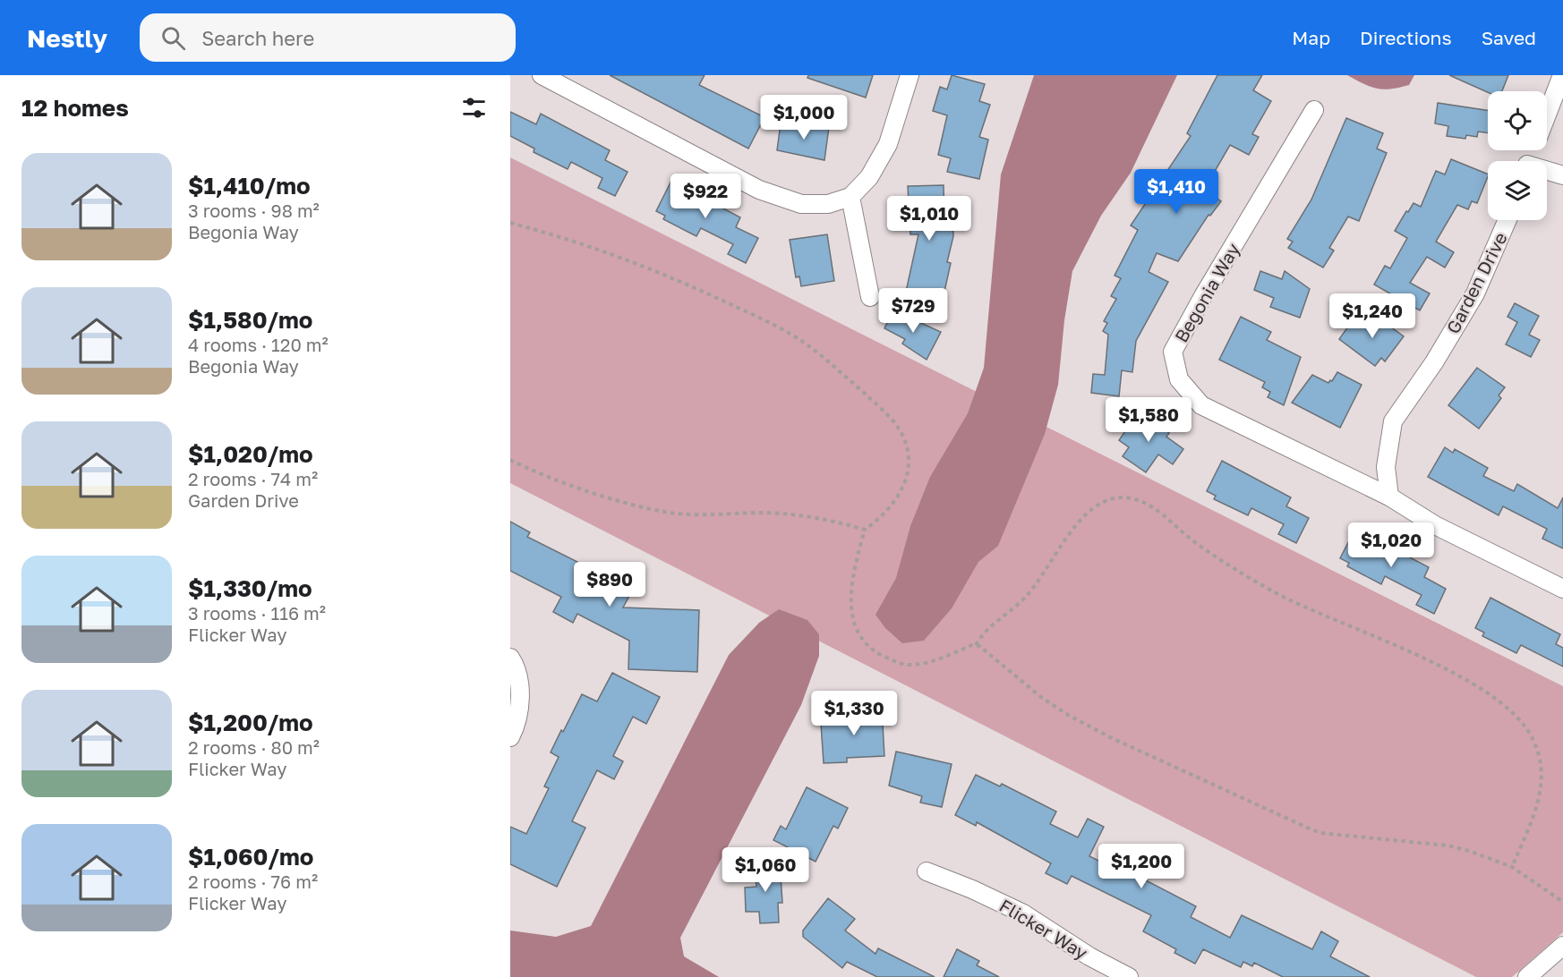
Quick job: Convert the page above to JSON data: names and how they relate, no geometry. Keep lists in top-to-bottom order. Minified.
{"streets":{"street":["Garden Drive","Begonia Way","Flicker Way"]},"crossings":[["Garden Drive","Begonia Way"]],"page":{"header":"Nestly","search":"Search here","nav":["Map","Directions","Saved"],"heading":"12 homes","price":["$1,000","$1,410","$922","$1,010","$729","$1,240","$1,580","$1,020","$890","$1,330","$1,200","$1,060"],"list":[{"name":"$1,410/mo","note":"3 rooms · 98 m² · Begonia Way"},{"name":"$1,580/mo","note":"4 rooms · 120 m² · Begonia Way"},{"name":"$1,020/mo","note":"2 rooms · 74 m² · Garden Drive"},{"name":"$1,330/mo","note":"3 rooms · 116 m² · Flicker Way"},{"name":"$1,200/mo","note":"2 rooms · 80 m² · Flicker Way"},{"name":"$1,060/mo","note":"2 rooms · 76 m² · Flicker Way"}]}}
